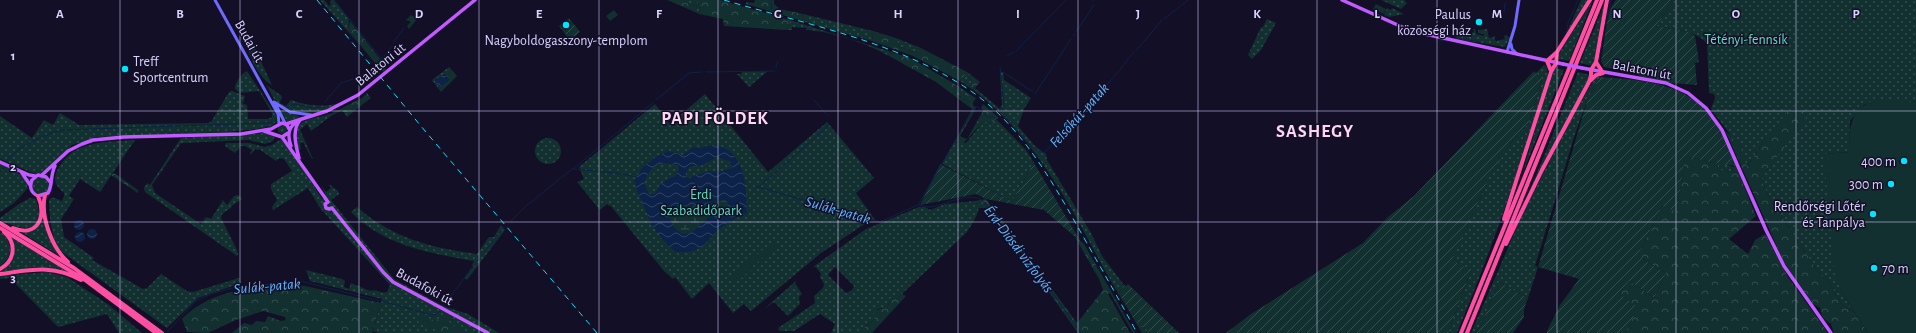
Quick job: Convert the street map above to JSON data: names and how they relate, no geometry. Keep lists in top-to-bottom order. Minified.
{"streets":{"main road":["Budai út","Balatoni út","Budafoki út"]},"crossings":[["Budai út","Balatoni út"]],"districts":["PAPI FÖLDEK","SASHEGY"],"water":["Felsőkút-patak","Sulák-patak","Érd-Diósdi vízfolyás"],"parks":["Tétényi-fennsík","Érdi Szabadidőpark"],"places":["Paulus közösségi ház","Nagyboldogasszony-templom","Treff Sportcentrum","400 m","300 m","Rendőrségi Lőtér és Tanpálya","70 m"],"grid":{"columns":["A","B","C","D","E","F","G","H","I","J","K","L","M","N","O","P"],"rows":["1","2","3"]}}
